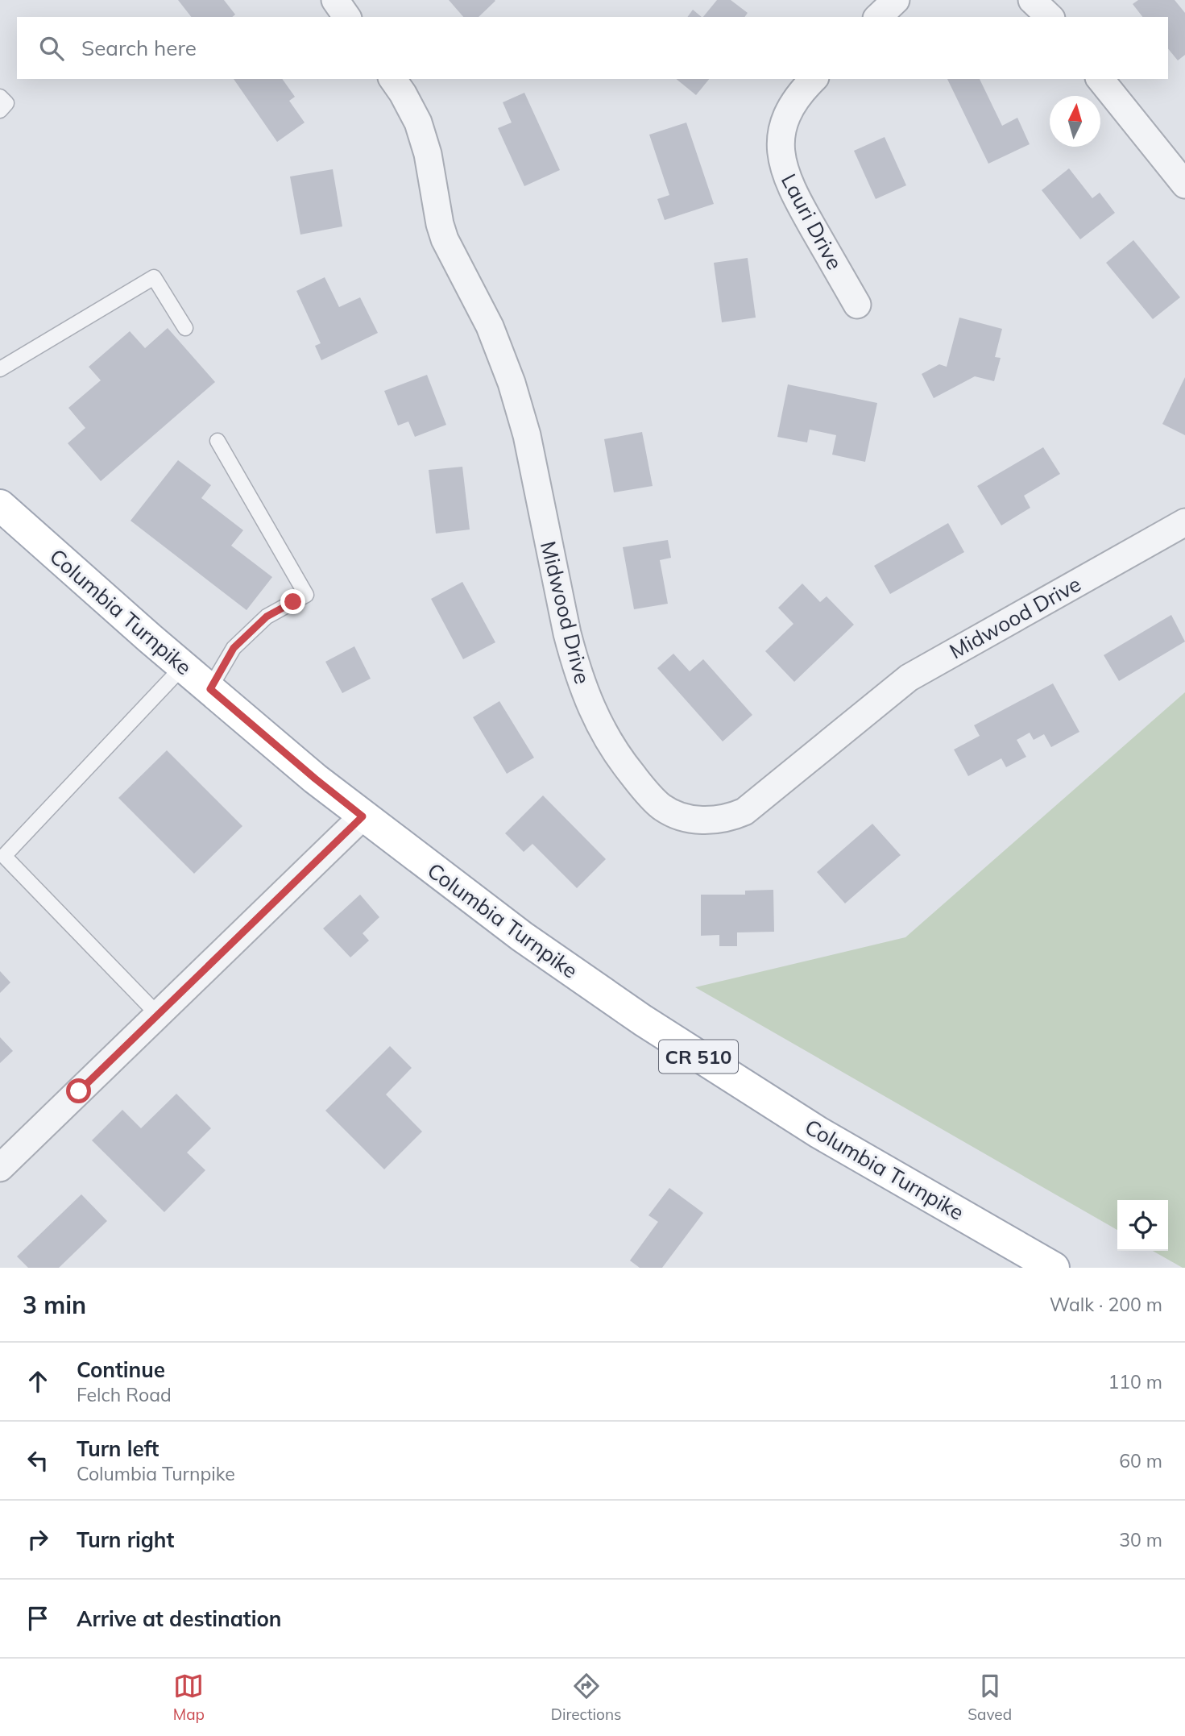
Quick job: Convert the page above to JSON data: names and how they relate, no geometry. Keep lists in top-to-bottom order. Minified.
{"streets":{"main road":["Columbia Turnpike","CR 510"],"street":["Lauri Drive","Midwood Drive"]},"north":"top","page":{"search":"Search here","heading":["3 min","Walk · 200 m"],"list":[["Continue","Felch Road","110 m"],["Turn left","Columbia Turnpike","60 m"],["Turn right","30 m"],"Arrive at destination"],"nav":["Map","Directions","Saved"]}}
